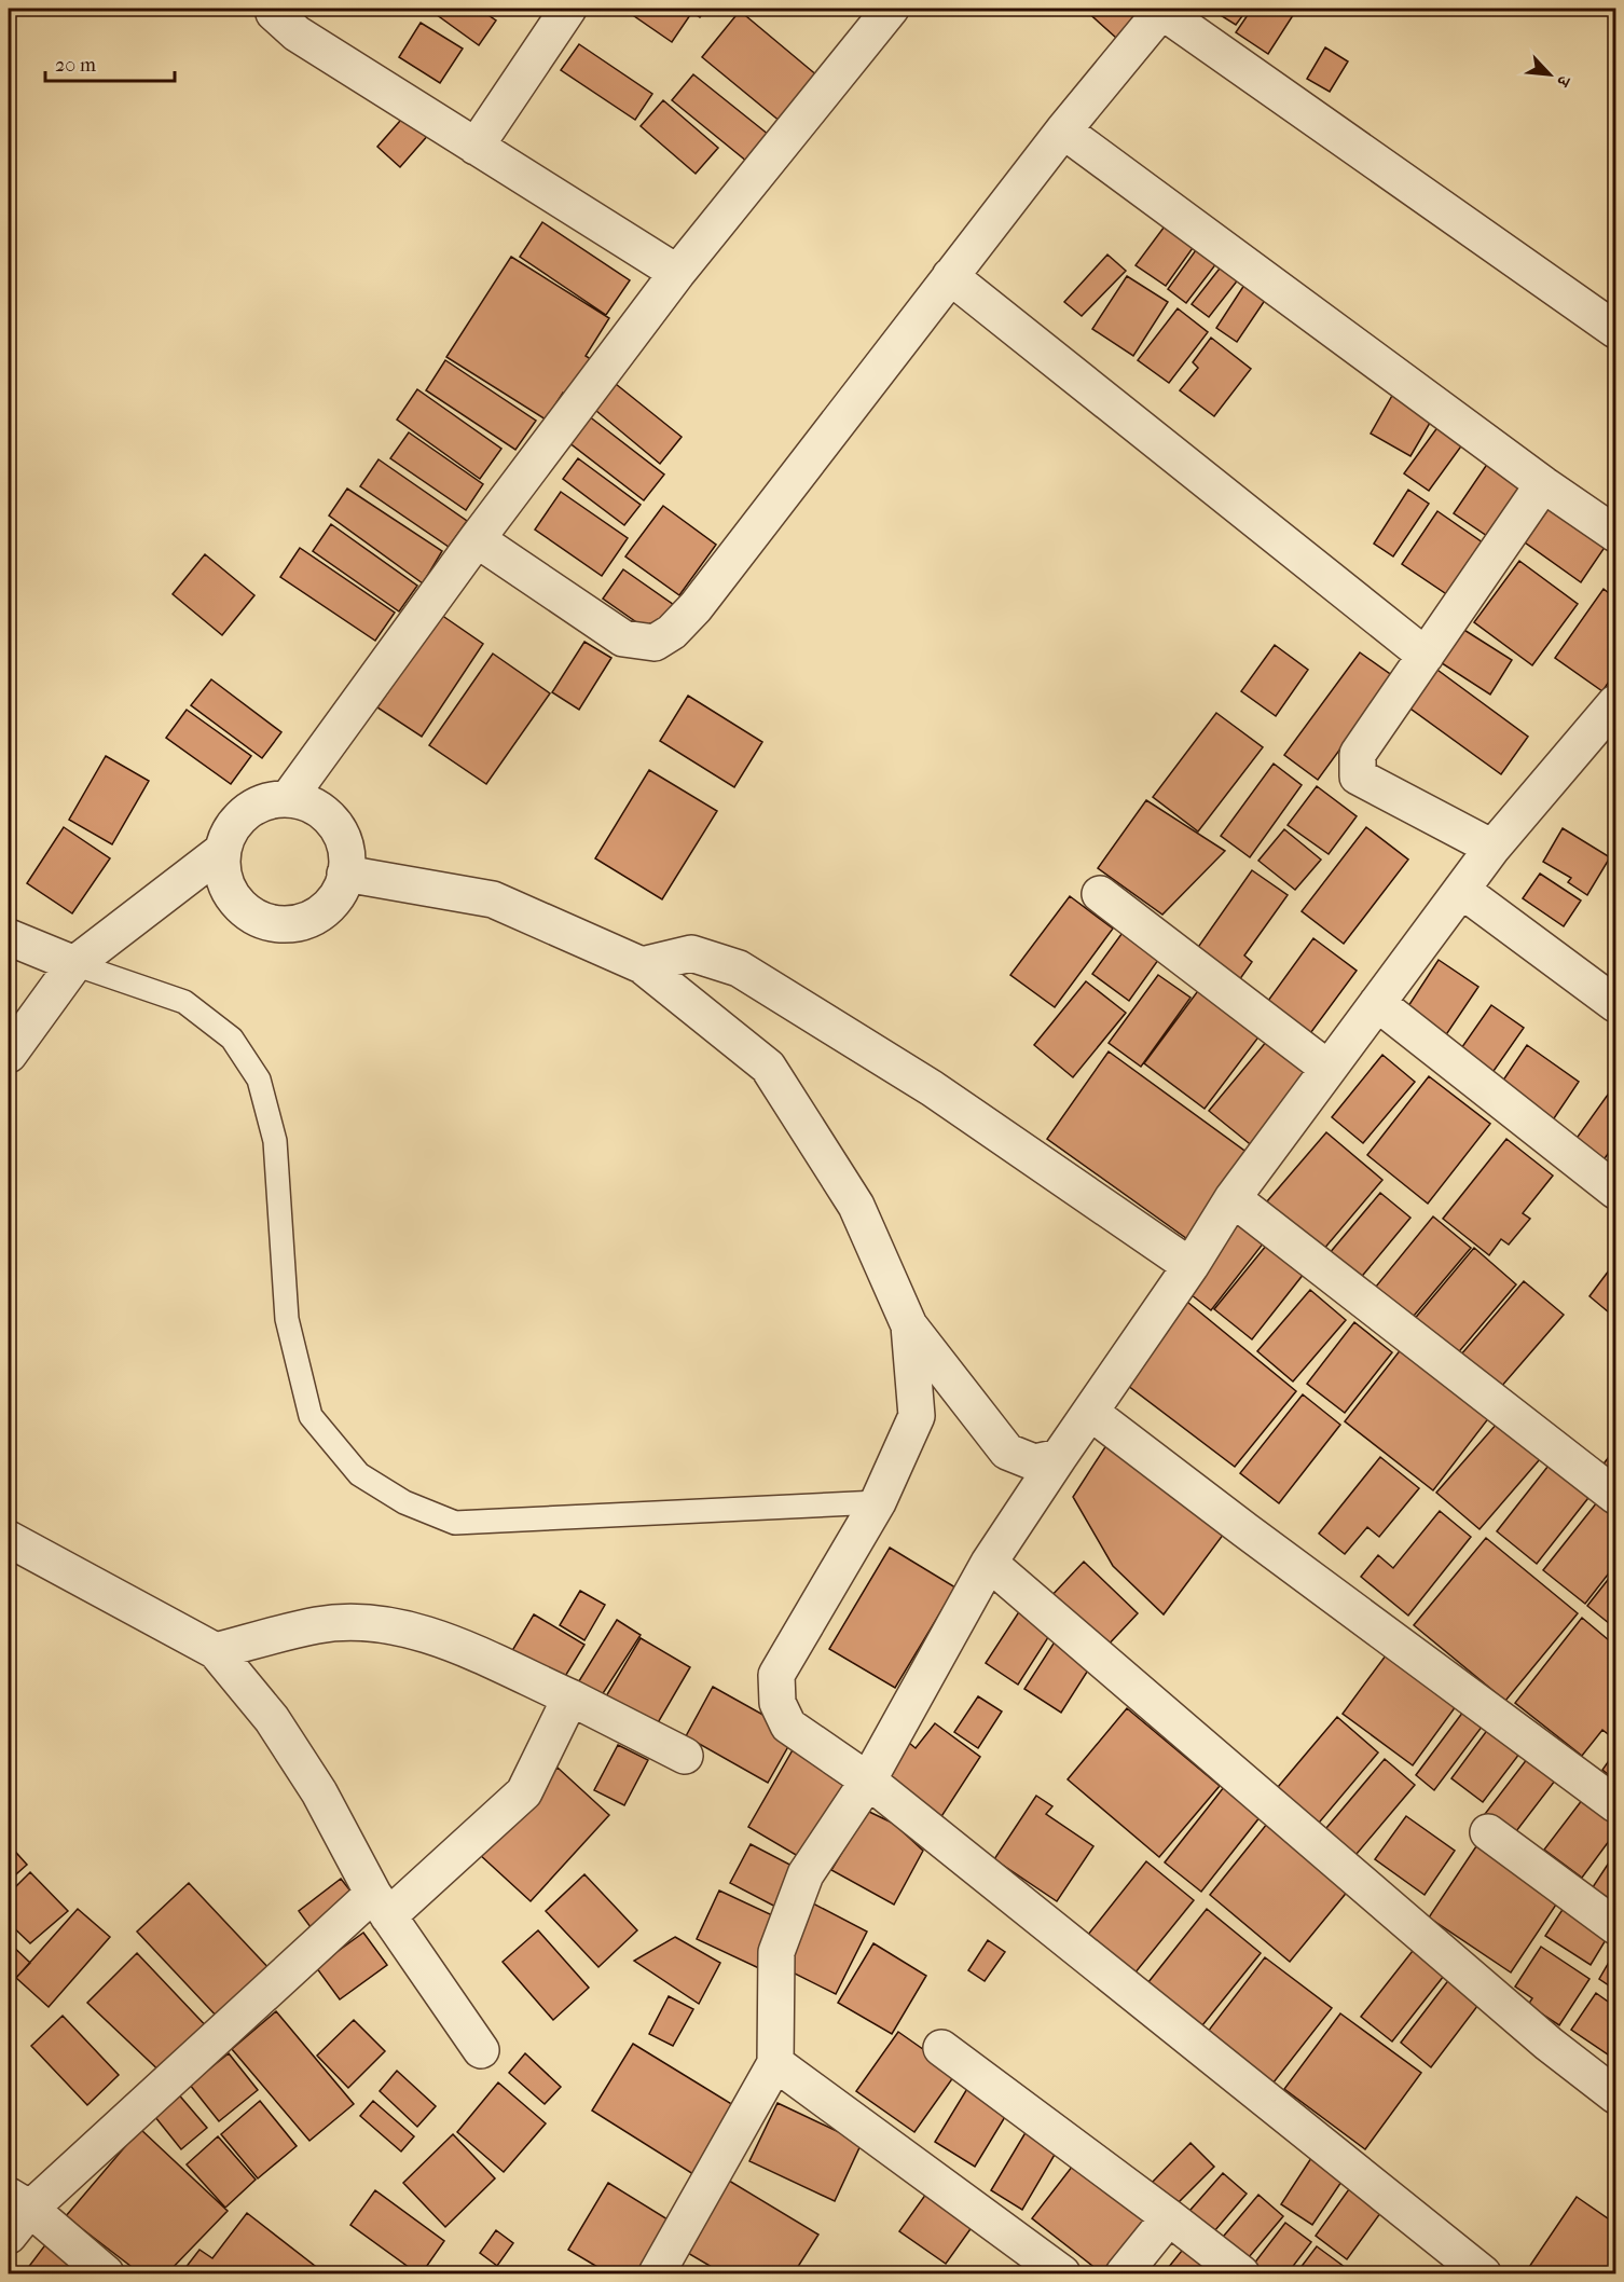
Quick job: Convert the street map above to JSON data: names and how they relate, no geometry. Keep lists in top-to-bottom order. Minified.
{"scale_bar":"20 m","north":"bottom right"}
